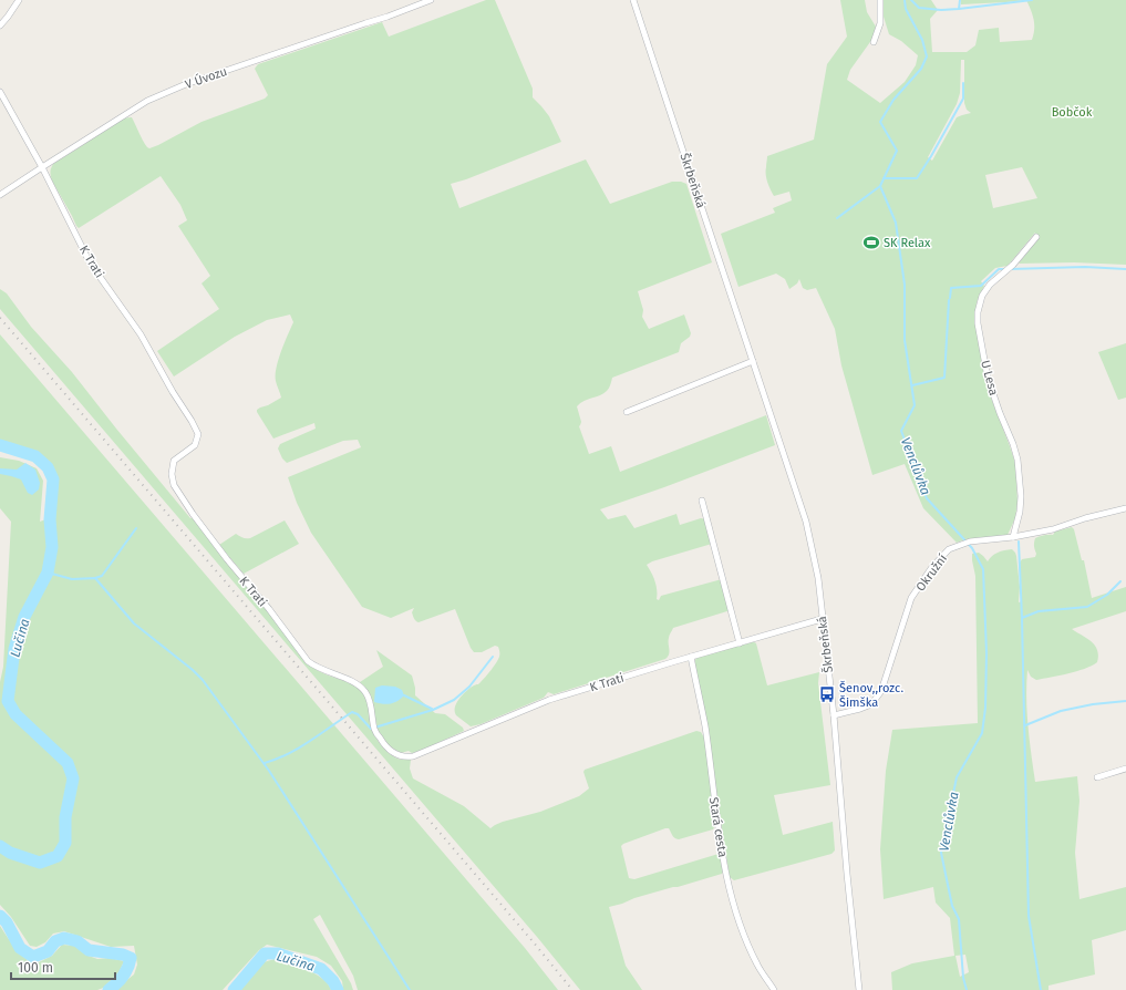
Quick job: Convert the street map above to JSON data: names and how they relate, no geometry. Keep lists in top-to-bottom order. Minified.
{"streets":{"street":["V Úvozu","Škrbeňská","K Trati","U Lesa","Okružní","Stará cesta"]},"crossings":[["V Úvozu","K Trati"],["Škrbeňská","K Trati"],["Škrbeňská","Okružní"],["K Trati","Stará cesta"],["U Lesa","Okružní"]],"water":["Venclůvka","Lučina"],"parks":["Bobčok"],"places":{"sports":["SK Relax"],"bus stop":["Šenov,,rozc. Šimška"]},"scale_bar":"100 m"}
